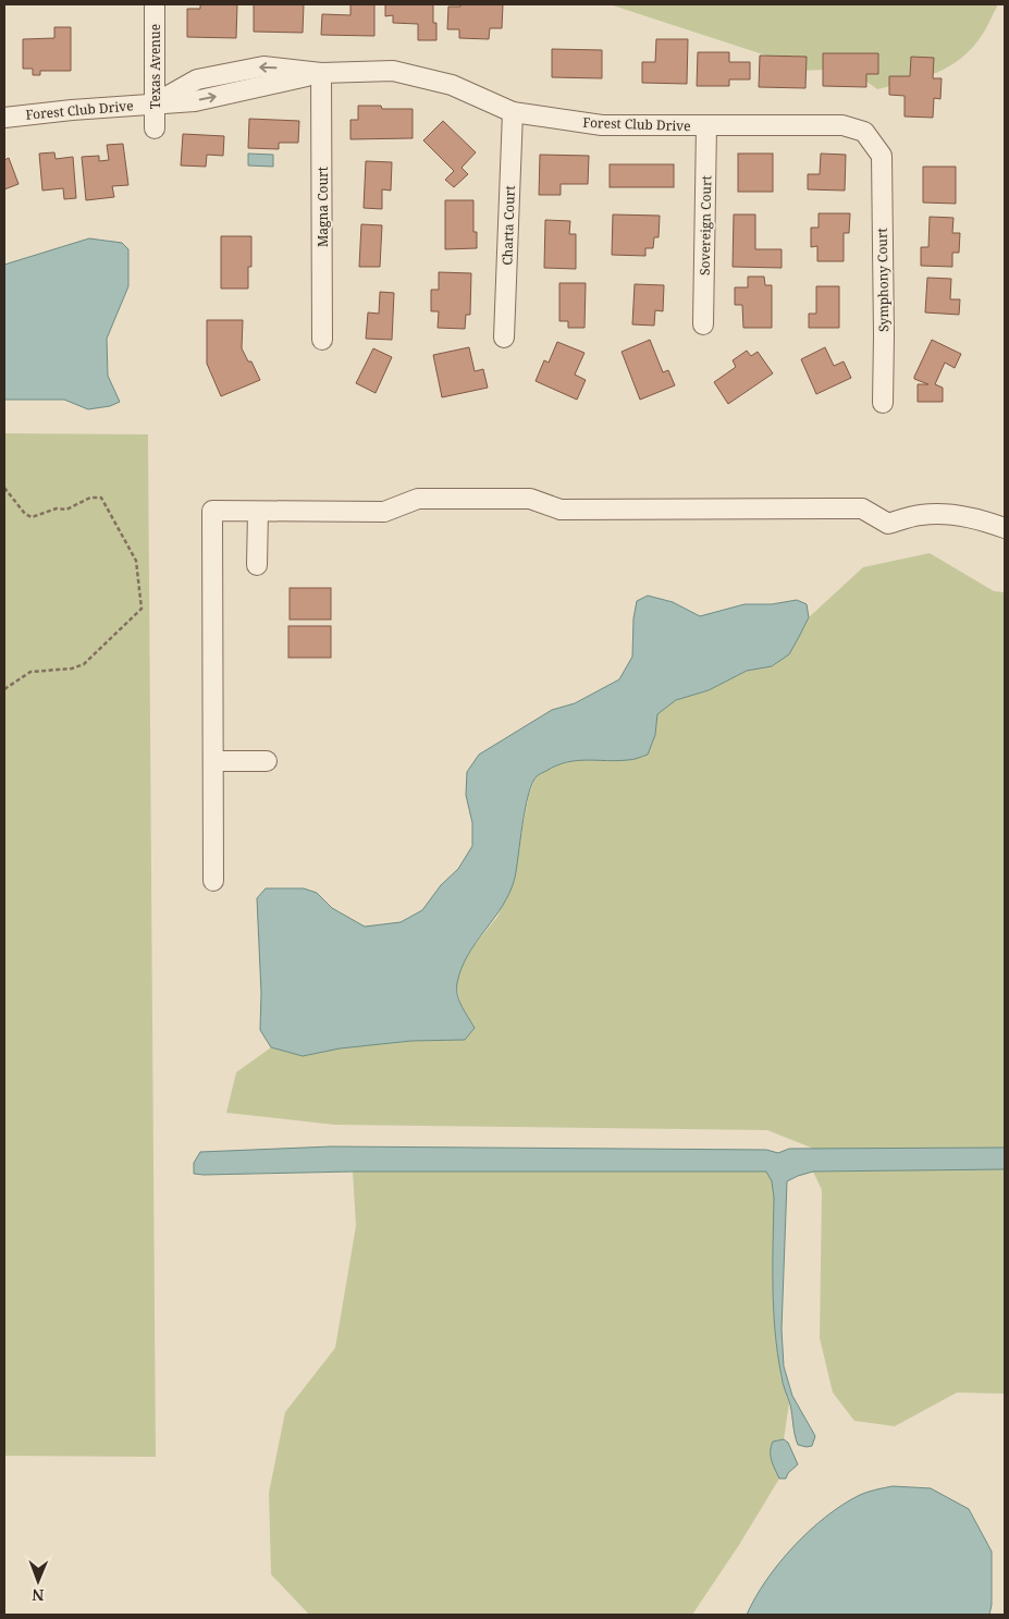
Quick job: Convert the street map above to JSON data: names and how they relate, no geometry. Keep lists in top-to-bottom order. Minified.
{"streets":{"street":["Texas Avenue","Forest Club Drive","Magna Court","Charta Court","Sovereign Court","Symphony Court"]},"crossings":[["Texas Avenue","Forest Club Drive"],["Forest Club Drive","Magna Court"],["Forest Club Drive","Charta Court"],["Forest Club Drive","Sovereign Court"],["Forest Club Drive","Symphony Court"]],"north":"bottom"}
